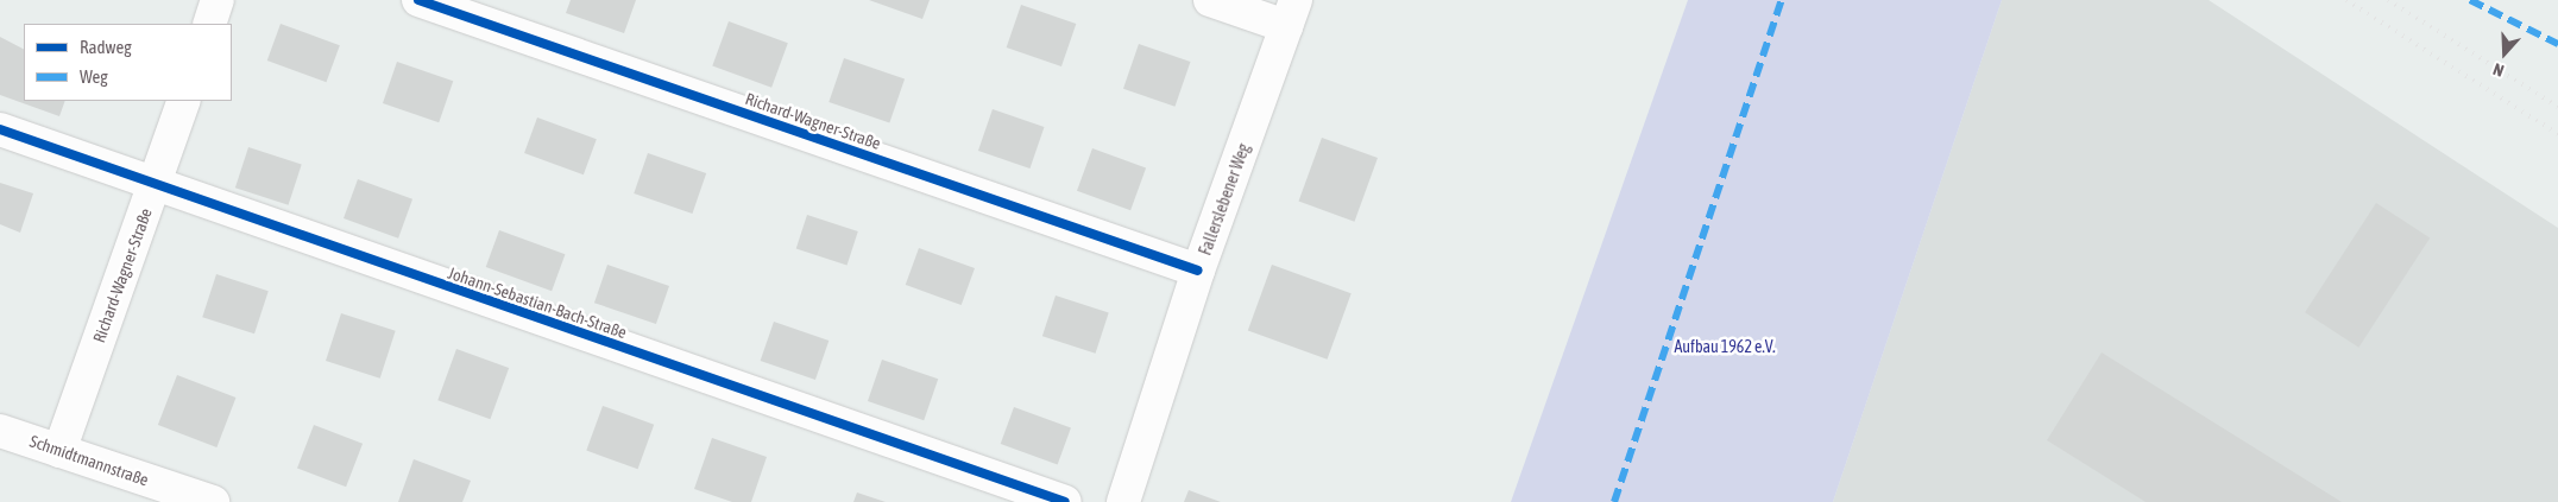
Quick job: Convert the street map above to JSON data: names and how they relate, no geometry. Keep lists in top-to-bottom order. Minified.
{"streets":{"street":["Richard-Wagner-Straße","Fallerslebener Weg","Johann-Sebastian-Bach-Straße","Schmidtmannstraße"]},"crossings":[["Richard-Wagner-Straße","Fallerslebener Weg"],["Richard-Wagner-Straße","Johann-Sebastian-Bach-Straße"],["Richard-Wagner-Straße","Schmidtmannstraße"]],"parks":["Aufbau 1962 e.V."],"legend":["Radweg","Weg"],"north":"bottom"}
